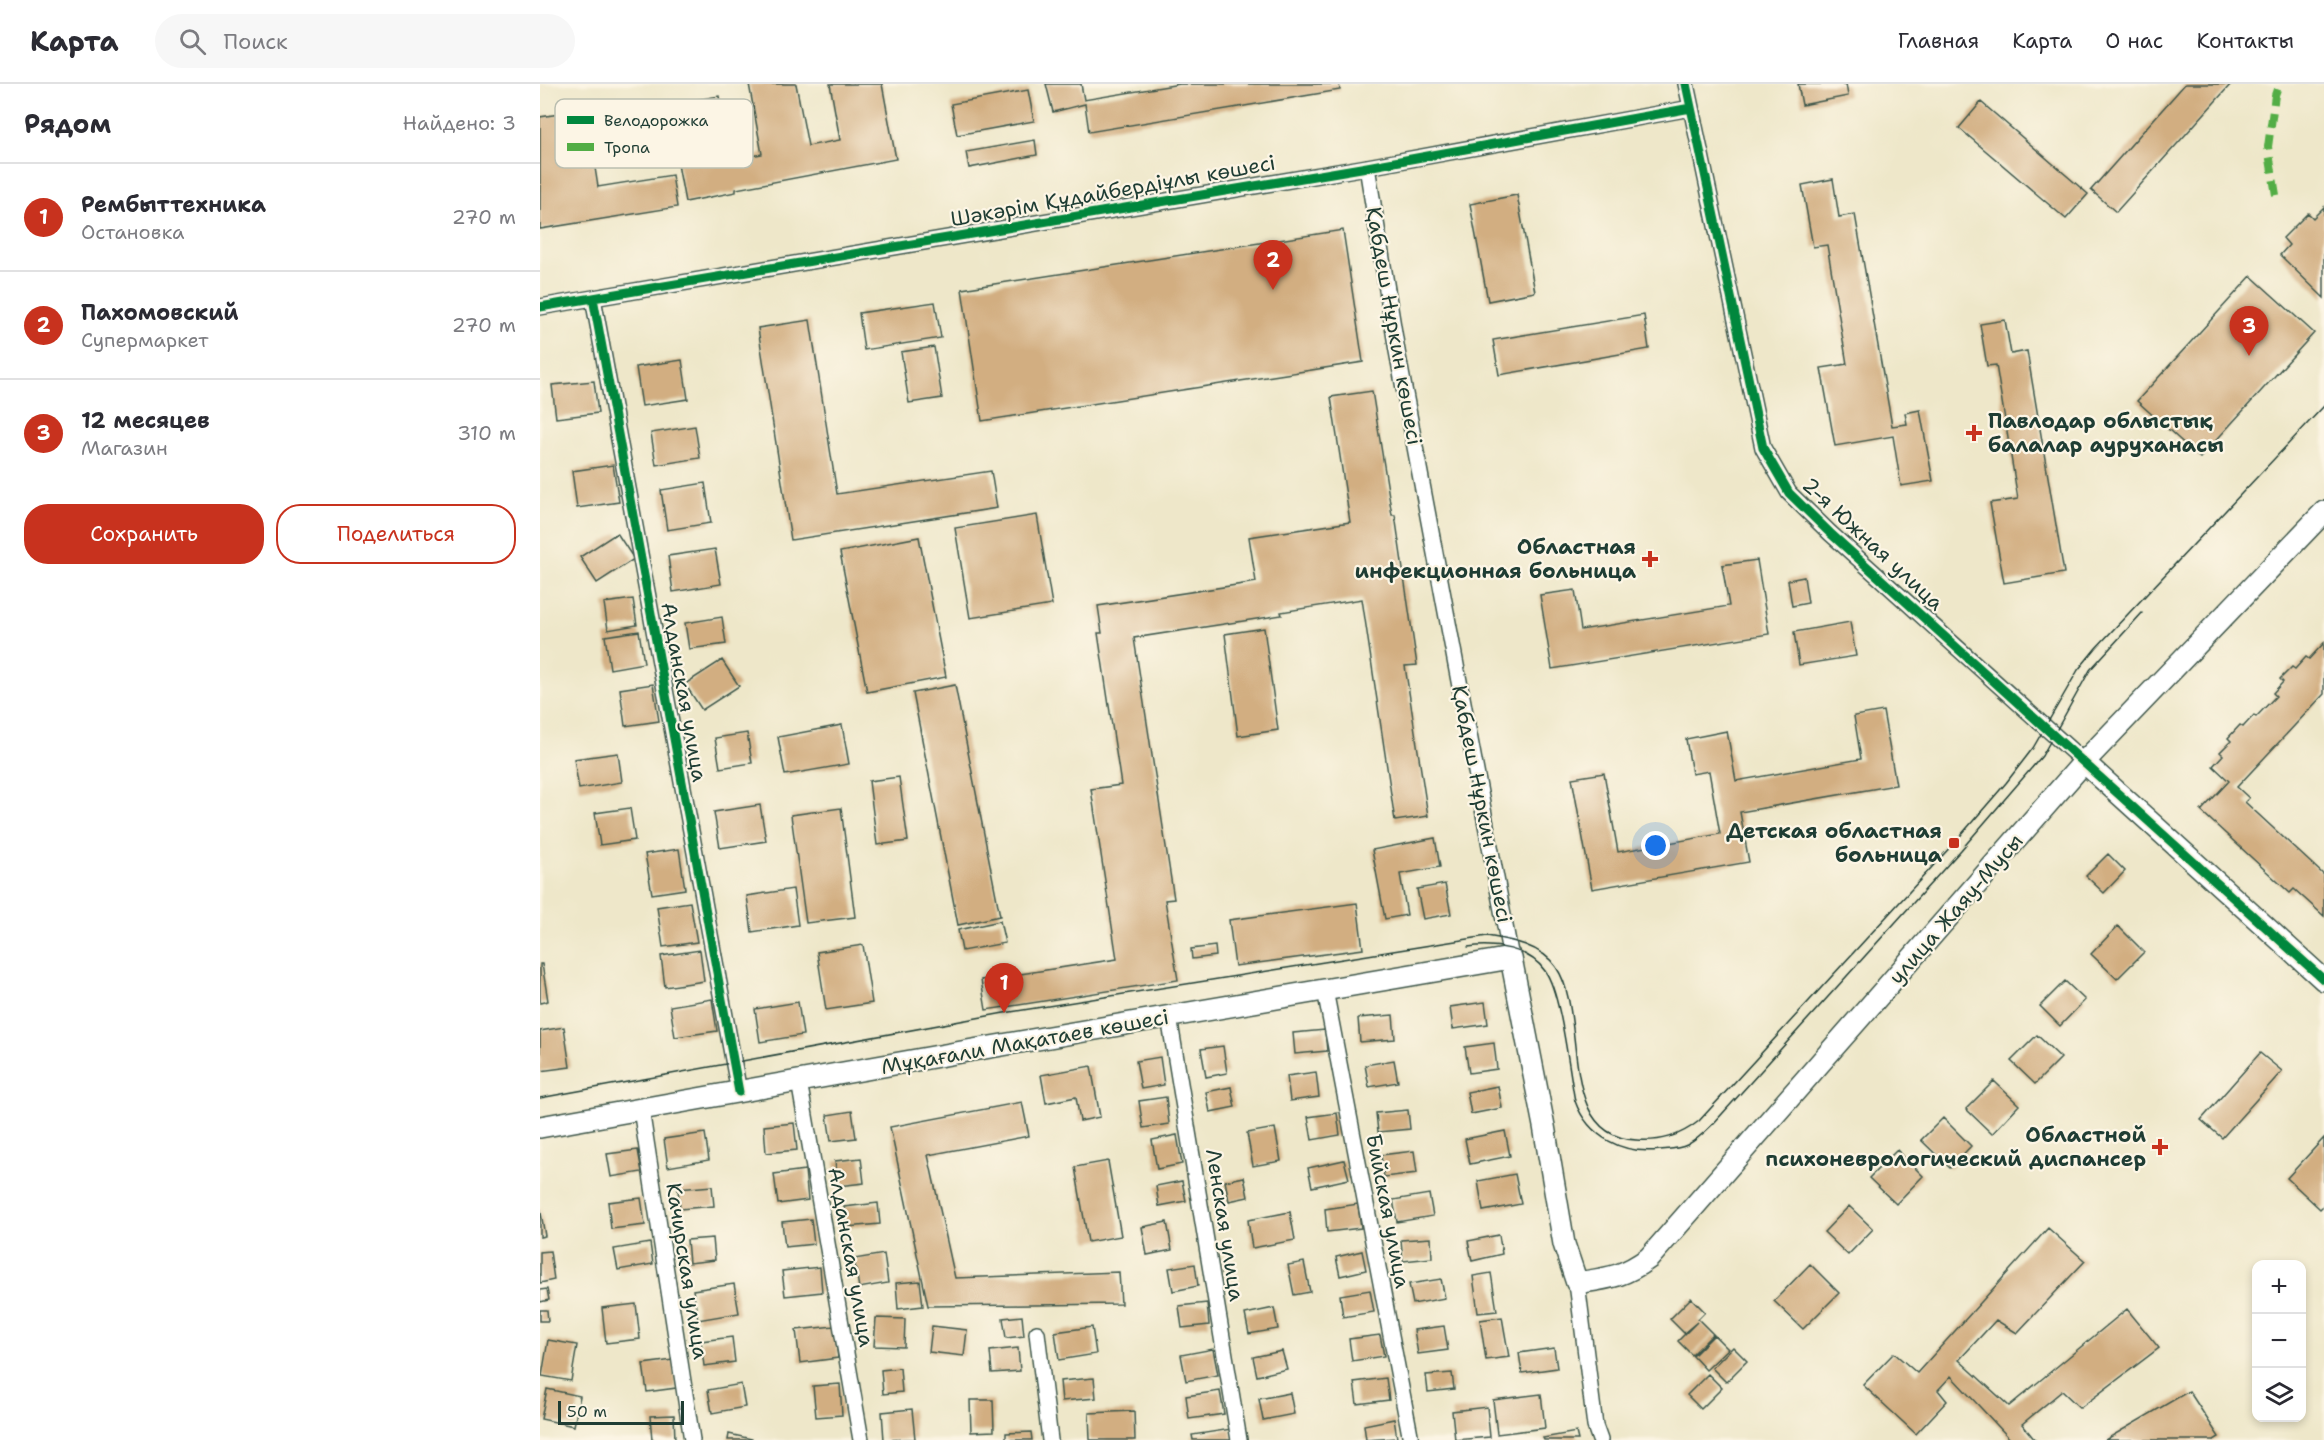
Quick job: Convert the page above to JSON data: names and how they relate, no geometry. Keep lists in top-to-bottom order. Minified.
{"streets":{"main road":["Қабдеш Нұркин көшесі","улица Жаяу-Мусы","Мұқағали Мақатаев көшесі"],"street":["Шәкәрім Құдайбердіұлы көшесі","2-я Южная улица","Алданская улица","Бийская улица","Ленская улица","Качирская улица"]},"crossings":[["Шәкәрім Құдайбердіұлы көшесі","Қабдеш Нұркин көшесі"],["Шәкәрім Құдайбердіұлы көшесі","2-я Южная улица"],["Шәкәрім Құдайбердіұлы көшесі","Алданская улица"],["Қабдеш Нұркин көшесі","улица Жаяу-Мусы"],["Қабдеш Нұркин көшесі","Мұқағали Мақатаев көшесі"],["2-я Южная улица","улица Жаяу-Мусы"],["Алданская улица","Мұқағали Мақатаев көшесі"],["Мұқағали Мақатаев көшесі","Бийская улица"],["Мұқағали Мақатаев көшесі","Ленская улица"],["Мұқағали Мақатаев көшесі","Качирская улица"]],"places":{"health":["Павлодар облыстық балалар ауруханасы","Областная инфекционная больница","Областной психоневрологический диспансер"],"transit":["Детская областная больница"]},"legend":["Велодорожка","Тропа"],"scale_bar":"50 m","page":{"header":"Карта","search":"Поиск","nav":["Главная","Карта","О нас","Контакты"],"heading":["Рядом","Найдено: 3"],"list":[{"mark":"1","name":"Рембыттехника","note":"Остановка","value":"270 m"},{"mark":"2","name":"Пахомовский","note":"Супермаркет","value":"270 m"},{"mark":"3","name":"12 месяцев","note":"Магазин","value":"310 m"}],"pins":["2","3","1"],"buttons":["Сохранить","Поделиться"],"map_buttons":["+","−"],"scale":"50 m"}}
